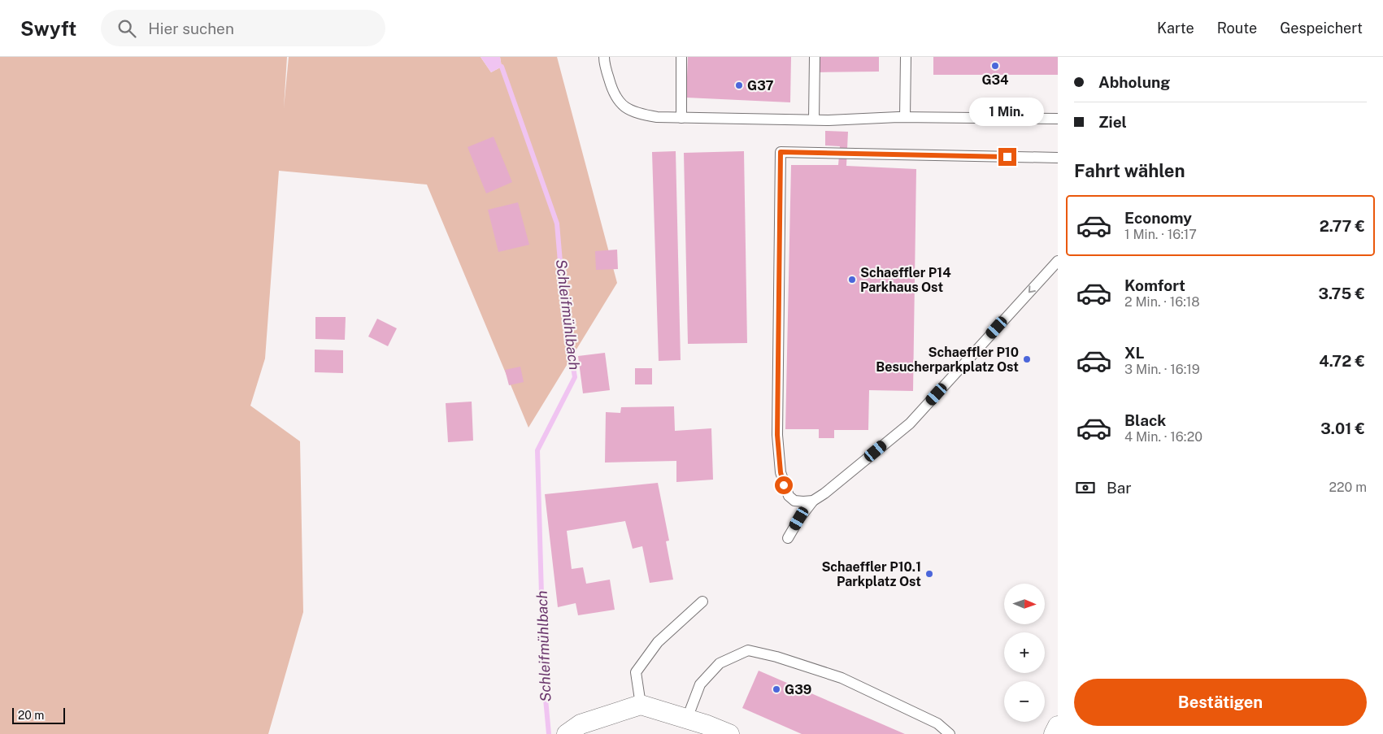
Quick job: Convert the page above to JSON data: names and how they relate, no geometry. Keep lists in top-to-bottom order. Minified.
{"water":["Schleifmühlbach"],"places":["G34","G37","Schaeffler P14 Parkhaus Ost","Schaeffler P10 Besucherparkplatz Ost","Schaeffler P10.1 Parkplatz Ost","G39"],"scale_bar":"20 m","north":"right","page":{"header":"Swyft","search":"Hier suchen","nav":["Karte","Route","Gespeichert"],"banner":["Abholung","Ziel"],"bubble":"1 Min.","heading":"Fahrt wählen","list":[{"name":"Economy","note":"1 Min. · 16:17","value":"2.77 €"},{"name":"Komfort","note":"2 Min. · 16:18","value":"3.75 €"},{"name":"XL","note":"3 Min. · 16:19","value":"4.72 €"},{"name":"Black","note":"4 Min. · 16:20","value":"3.01 €"}],"pay":["Bar","220 m"],"map_buttons":["+","−"],"buttons":"Bestätigen","scale":"20 m"}}
